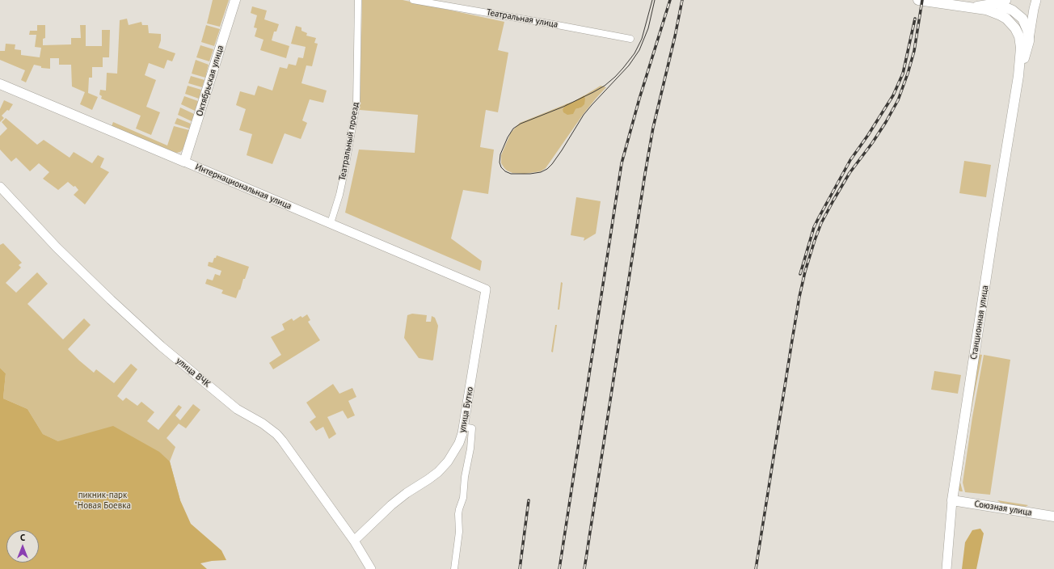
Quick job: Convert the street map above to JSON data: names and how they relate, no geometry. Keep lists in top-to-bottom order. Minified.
{"streets":{"main road":["Октябрьская улица","Интернациональная улица","Станционная улица","улица ВЧК","улица Бутко","Союзная улица"],"street":["Театральная улица","Театральный проезд"]},"crossings":[["Октябрьская улица","Интернациональная улица"],["Театральный проезд","Интернациональная улица"],["Интернациональная улица","улица Бутко"],["Станционная улица","Союзная улица"],["улица ВЧК","улица Бутко"]],"parks":["пикник-парк \"Новая Боевка"],"north":"top"}
